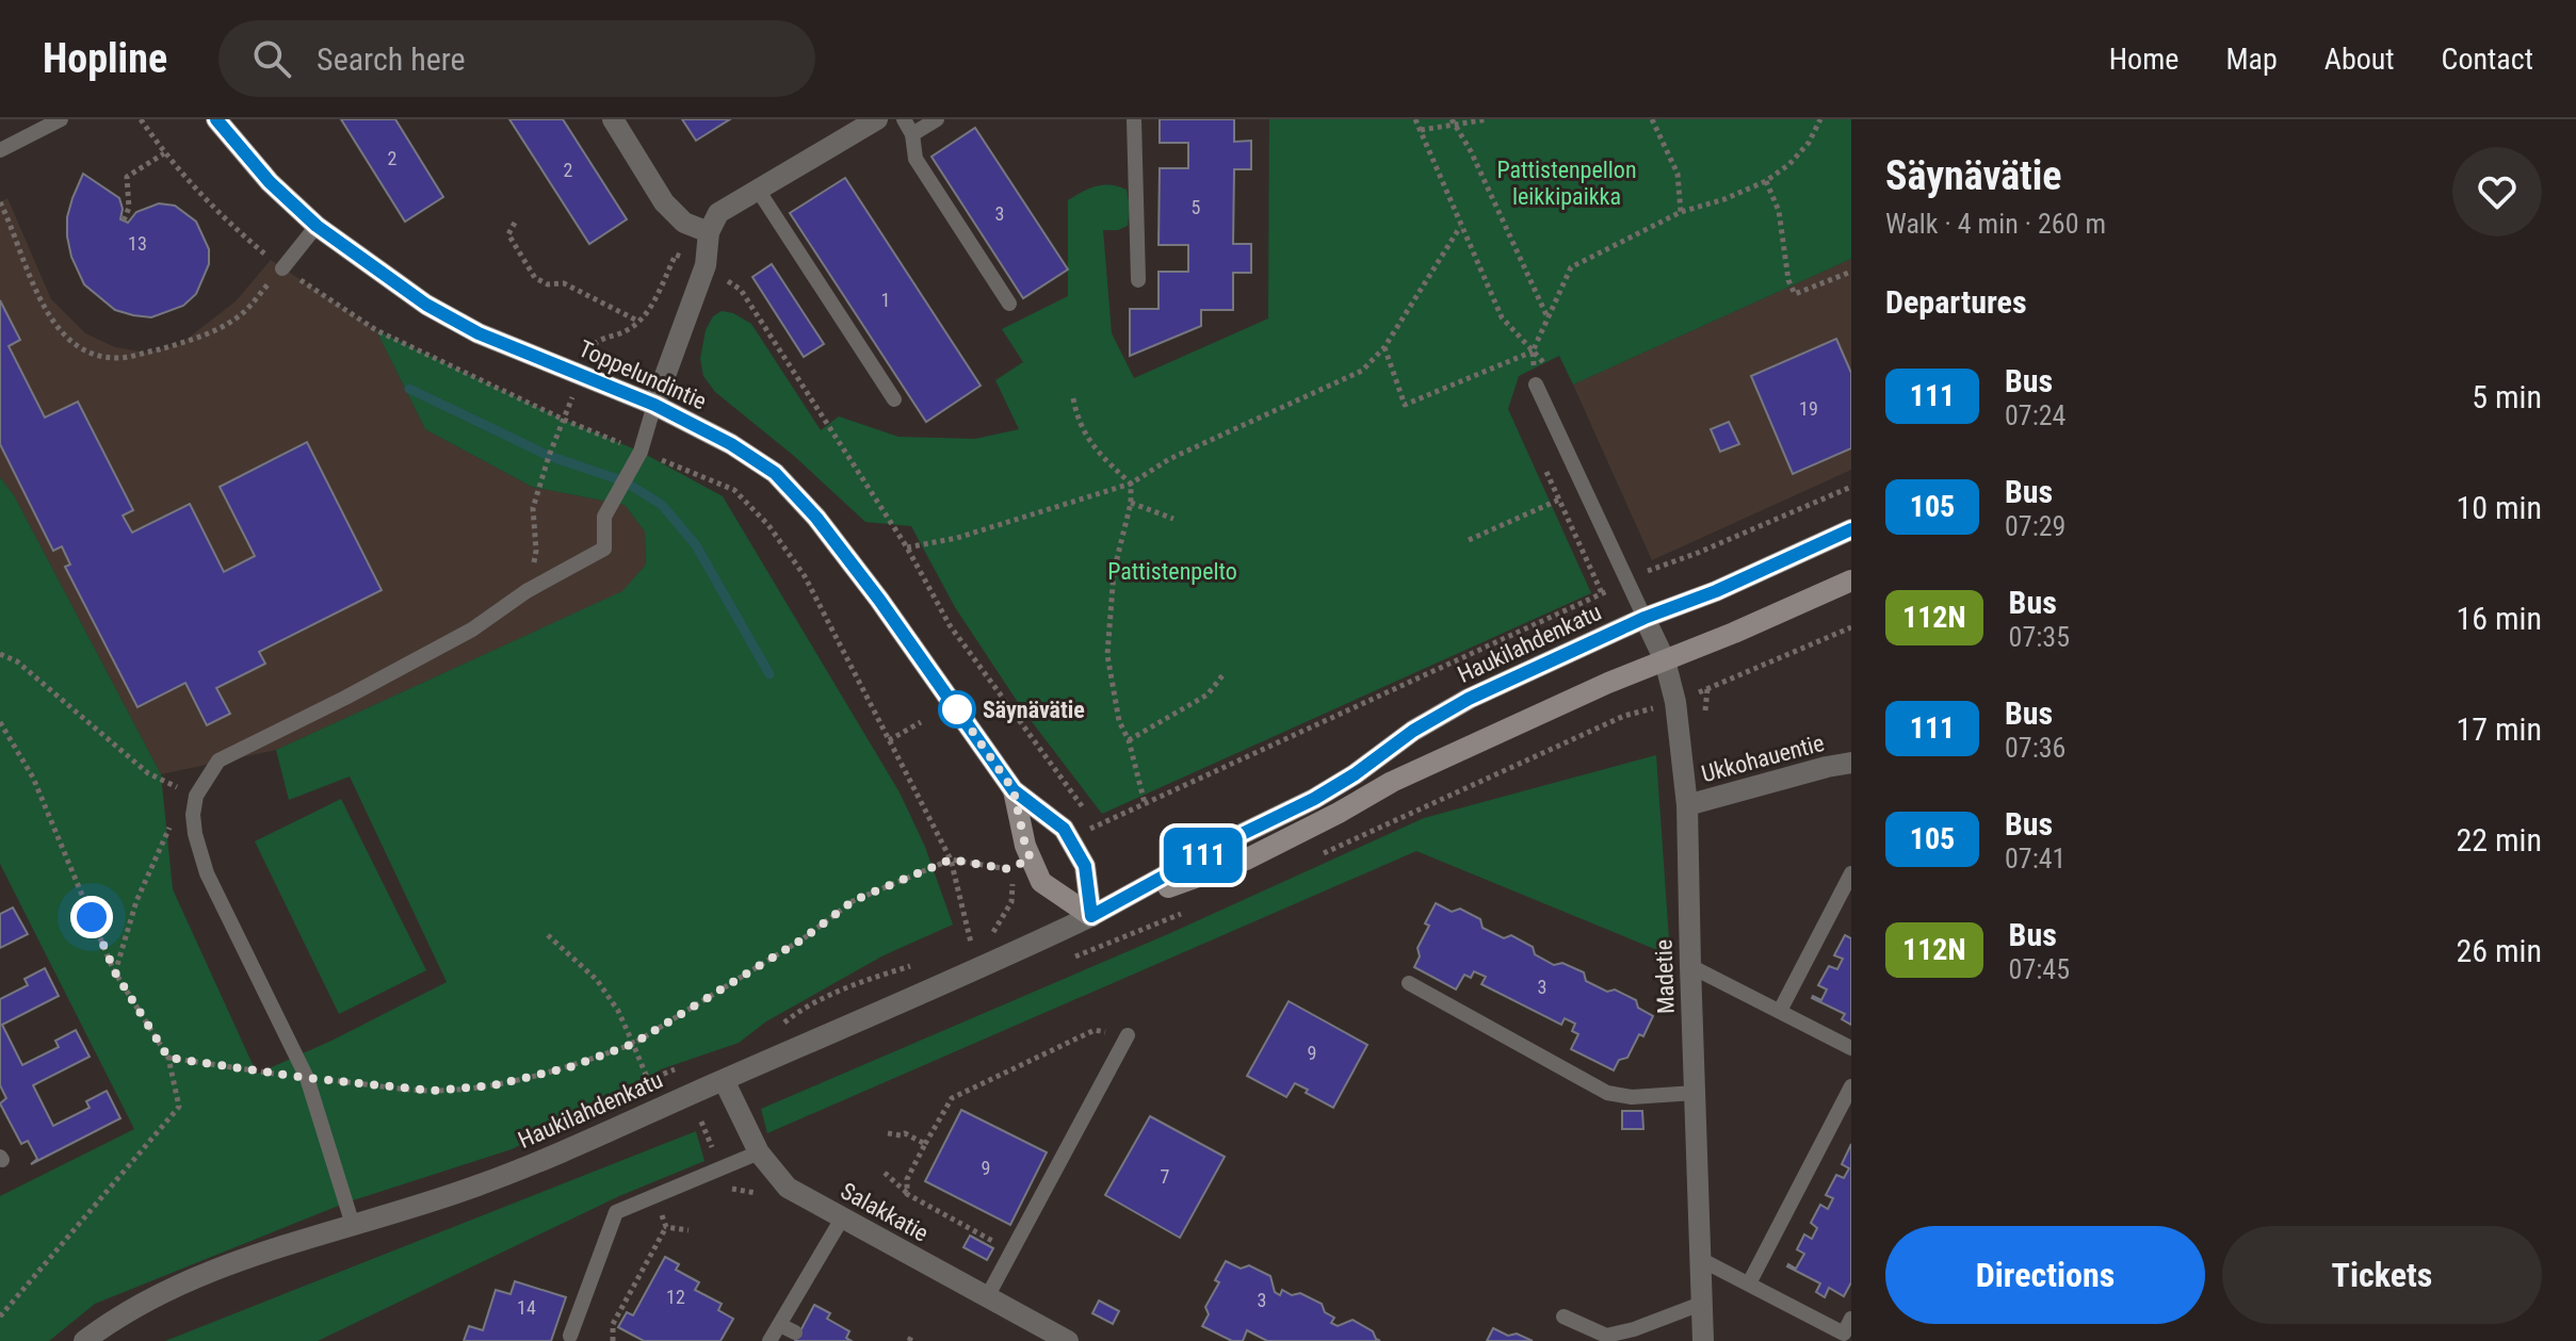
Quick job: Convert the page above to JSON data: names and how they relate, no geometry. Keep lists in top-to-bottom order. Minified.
{"streets":{"main road":["Toppelundintie","Haukilahdenkatu"],"street":["Ukkohauentie","Madetie","Salakkatie"]},"crossings":[["Toppelundintie","Haukilahdenkatu"],["Haukilahdenkatu","Madetie"],["Haukilahdenkatu","Salakkatie"],["Ukkohauentie","Madetie"]],"parks":["Pattistenpellon leikkipaikka","Pattistenpelto"],"places":["Säynävätie"],"lines":["bus line 111"],"house_numbers":["2","2","5","3","13","1","19","3","9","9","7","12","3","14"],"page":{"header":"Hopline","search":"Search here","nav":["Home","Map","About","Contact"],"on_map":"111","heading":[["Säynävätie","Walk · 4 min · 260 m"],"Departures"],"list":[{"mark":"111","name":"Bus","note":"07:24","value":"5 min"},{"mark":"105","name":"Bus","note":"07:29","value":"10 min"},{"mark":"112N","name":"Bus","note":"07:35","value":"16 min"},{"mark":"111","name":"Bus","note":"07:36","value":"17 min"},{"mark":"105","name":"Bus","note":"07:41","value":"22 min"},{"mark":"112N","name":"Bus","note":"07:45","value":"26 min"}],"buttons":["Directions","Tickets"]}}
